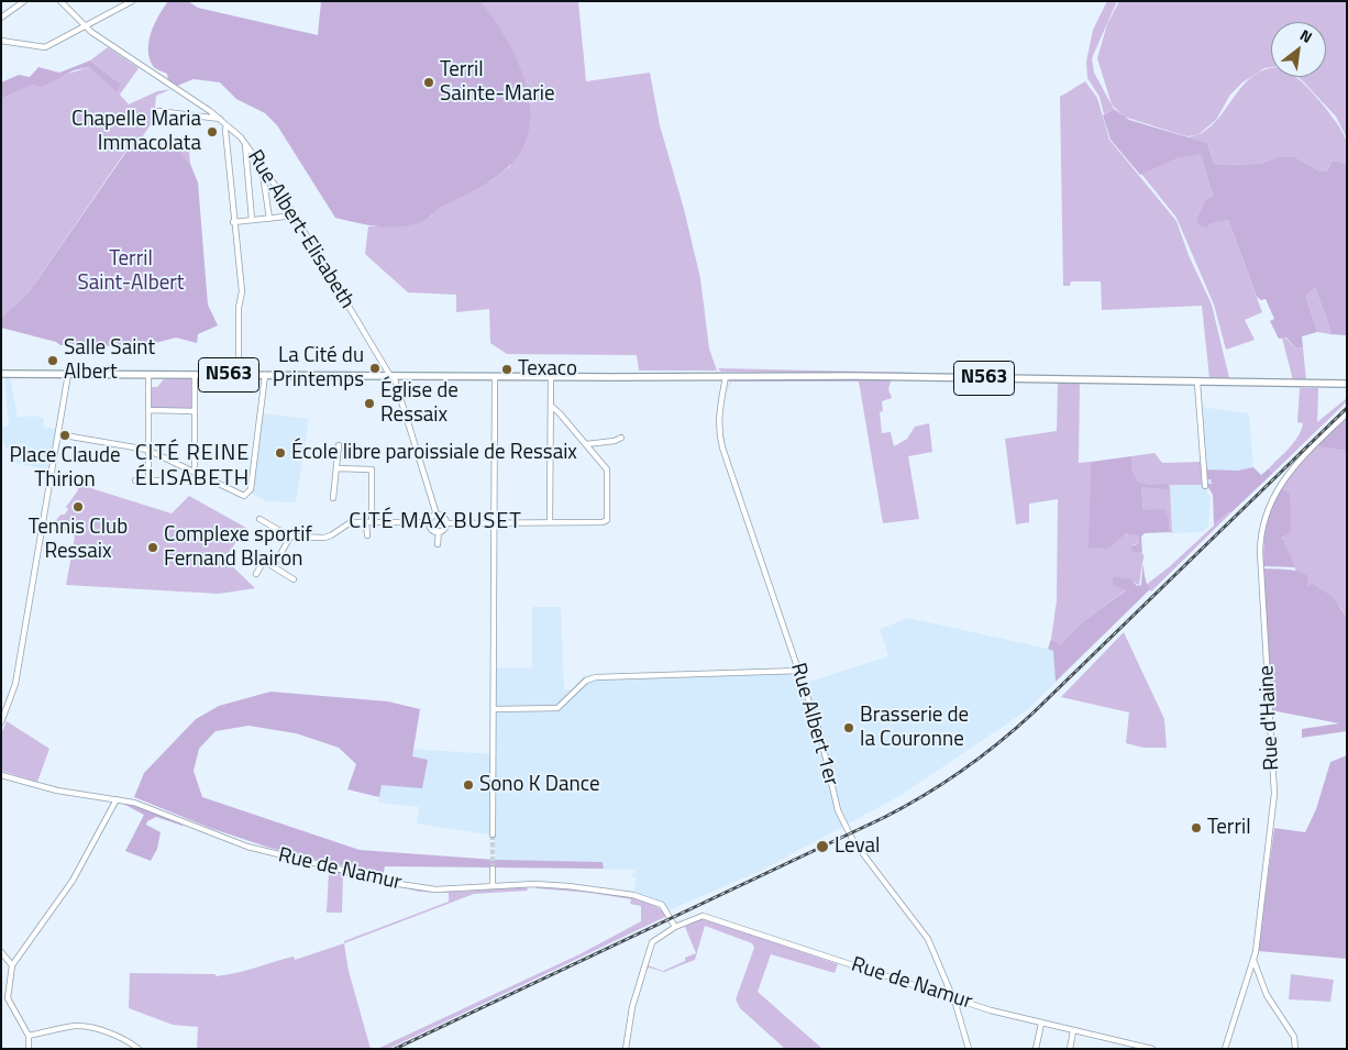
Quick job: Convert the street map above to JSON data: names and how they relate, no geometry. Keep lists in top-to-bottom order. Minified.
{"streets":{"main road":["N563"],"street":["Rue Albert-Elisabeth","Rue d'Haine","Rue Albert 1er","Rue de Namur"]},"crossings":[["Rue Albert-Elisabeth","N563"],["N563","Rue Albert 1er"],["Rue Albert 1er","Rue de Namur"]],"districts":["CITÉ REINE ÉLISABETH","CITÉ MAX BUSET"],"parks":["Terril Saint-Albert"],"places":["Terril Sainte-Marie","Chapelle Maria Immacolata","Salle Saint Albert","La Cité du Printemps","Texaco","Église de Ressaix","Place Claude Thirion","École libre paroissiale de Ressaix","Tennis Club Ressaix","Complexe sportif Fernand Blairon","Brasserie de la Couronne","Sono K Dance","Terril","Leval"],"north":"top right"}
